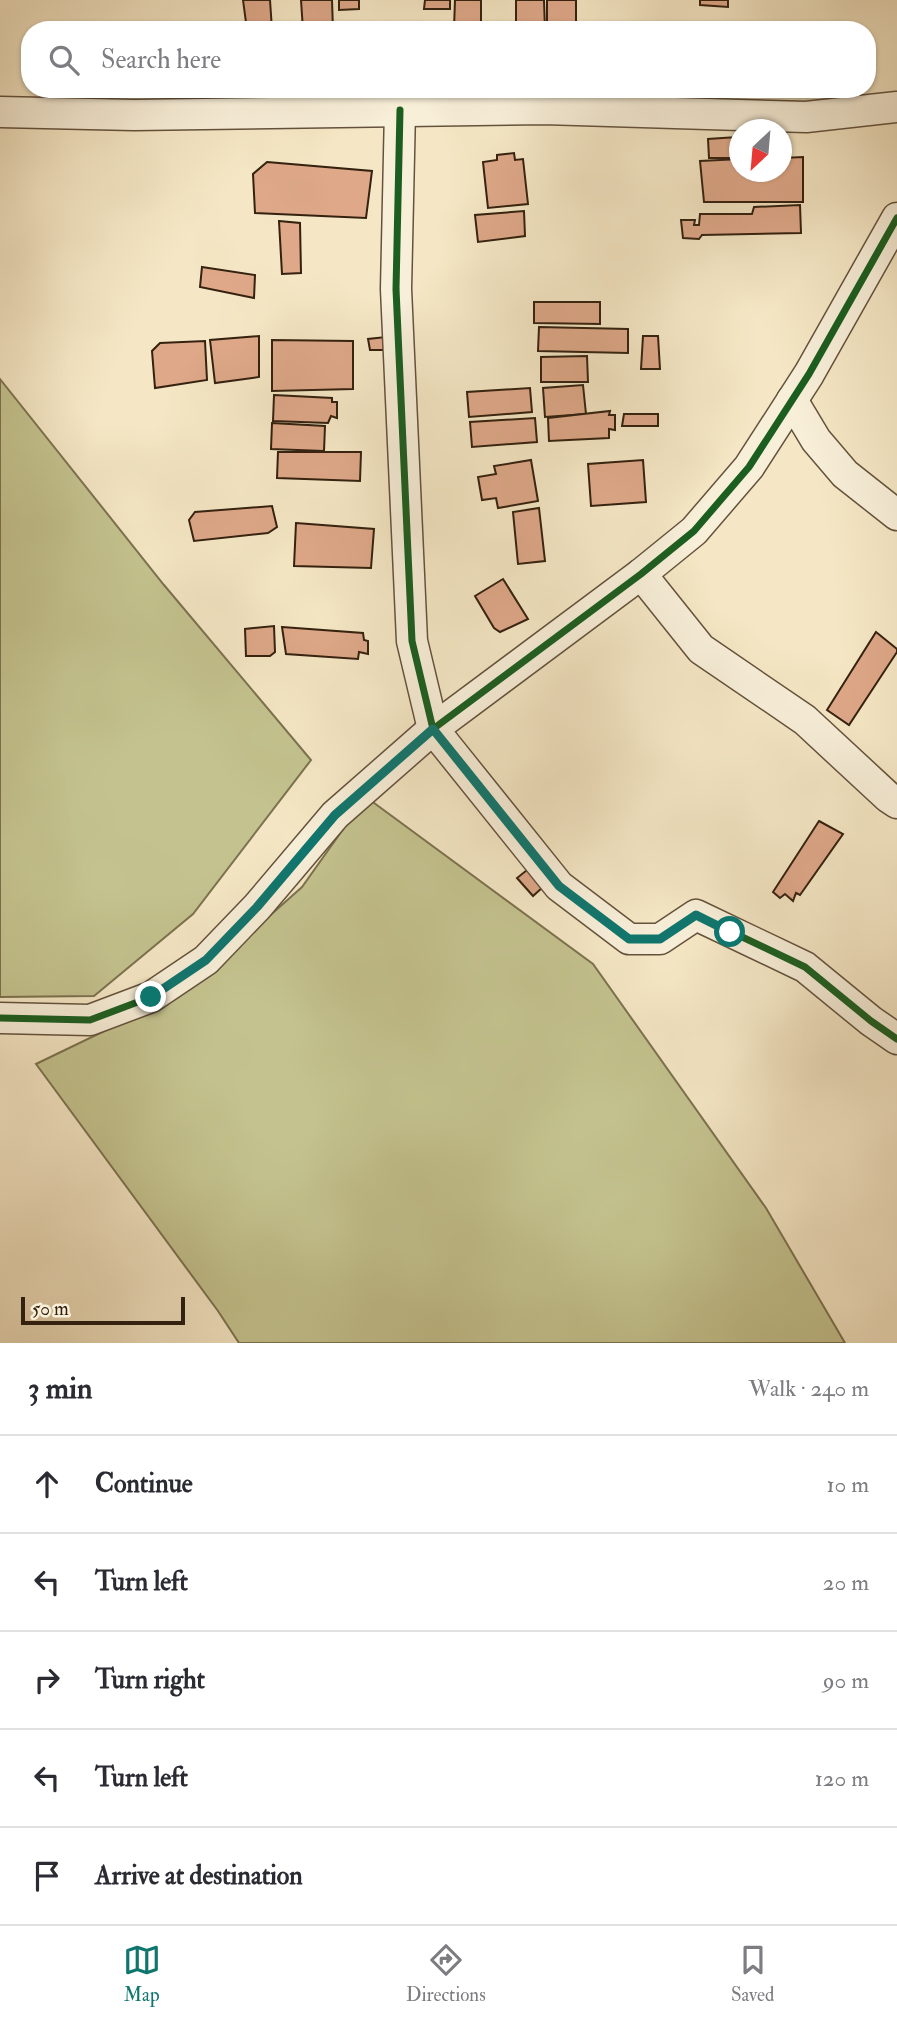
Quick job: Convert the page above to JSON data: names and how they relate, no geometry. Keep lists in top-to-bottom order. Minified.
{"scale_bar":"50 m","north":"bottom left","page":{"search":"Search here","scale":"50 m","heading":["3 min","Walk · 240 m"],"list":[["Continue","10 m"],["Turn left","20 m"],["Turn right","90 m"],["Turn left","120 m"],"Arrive at destination"],"nav":["Map","Directions","Saved"]}}
